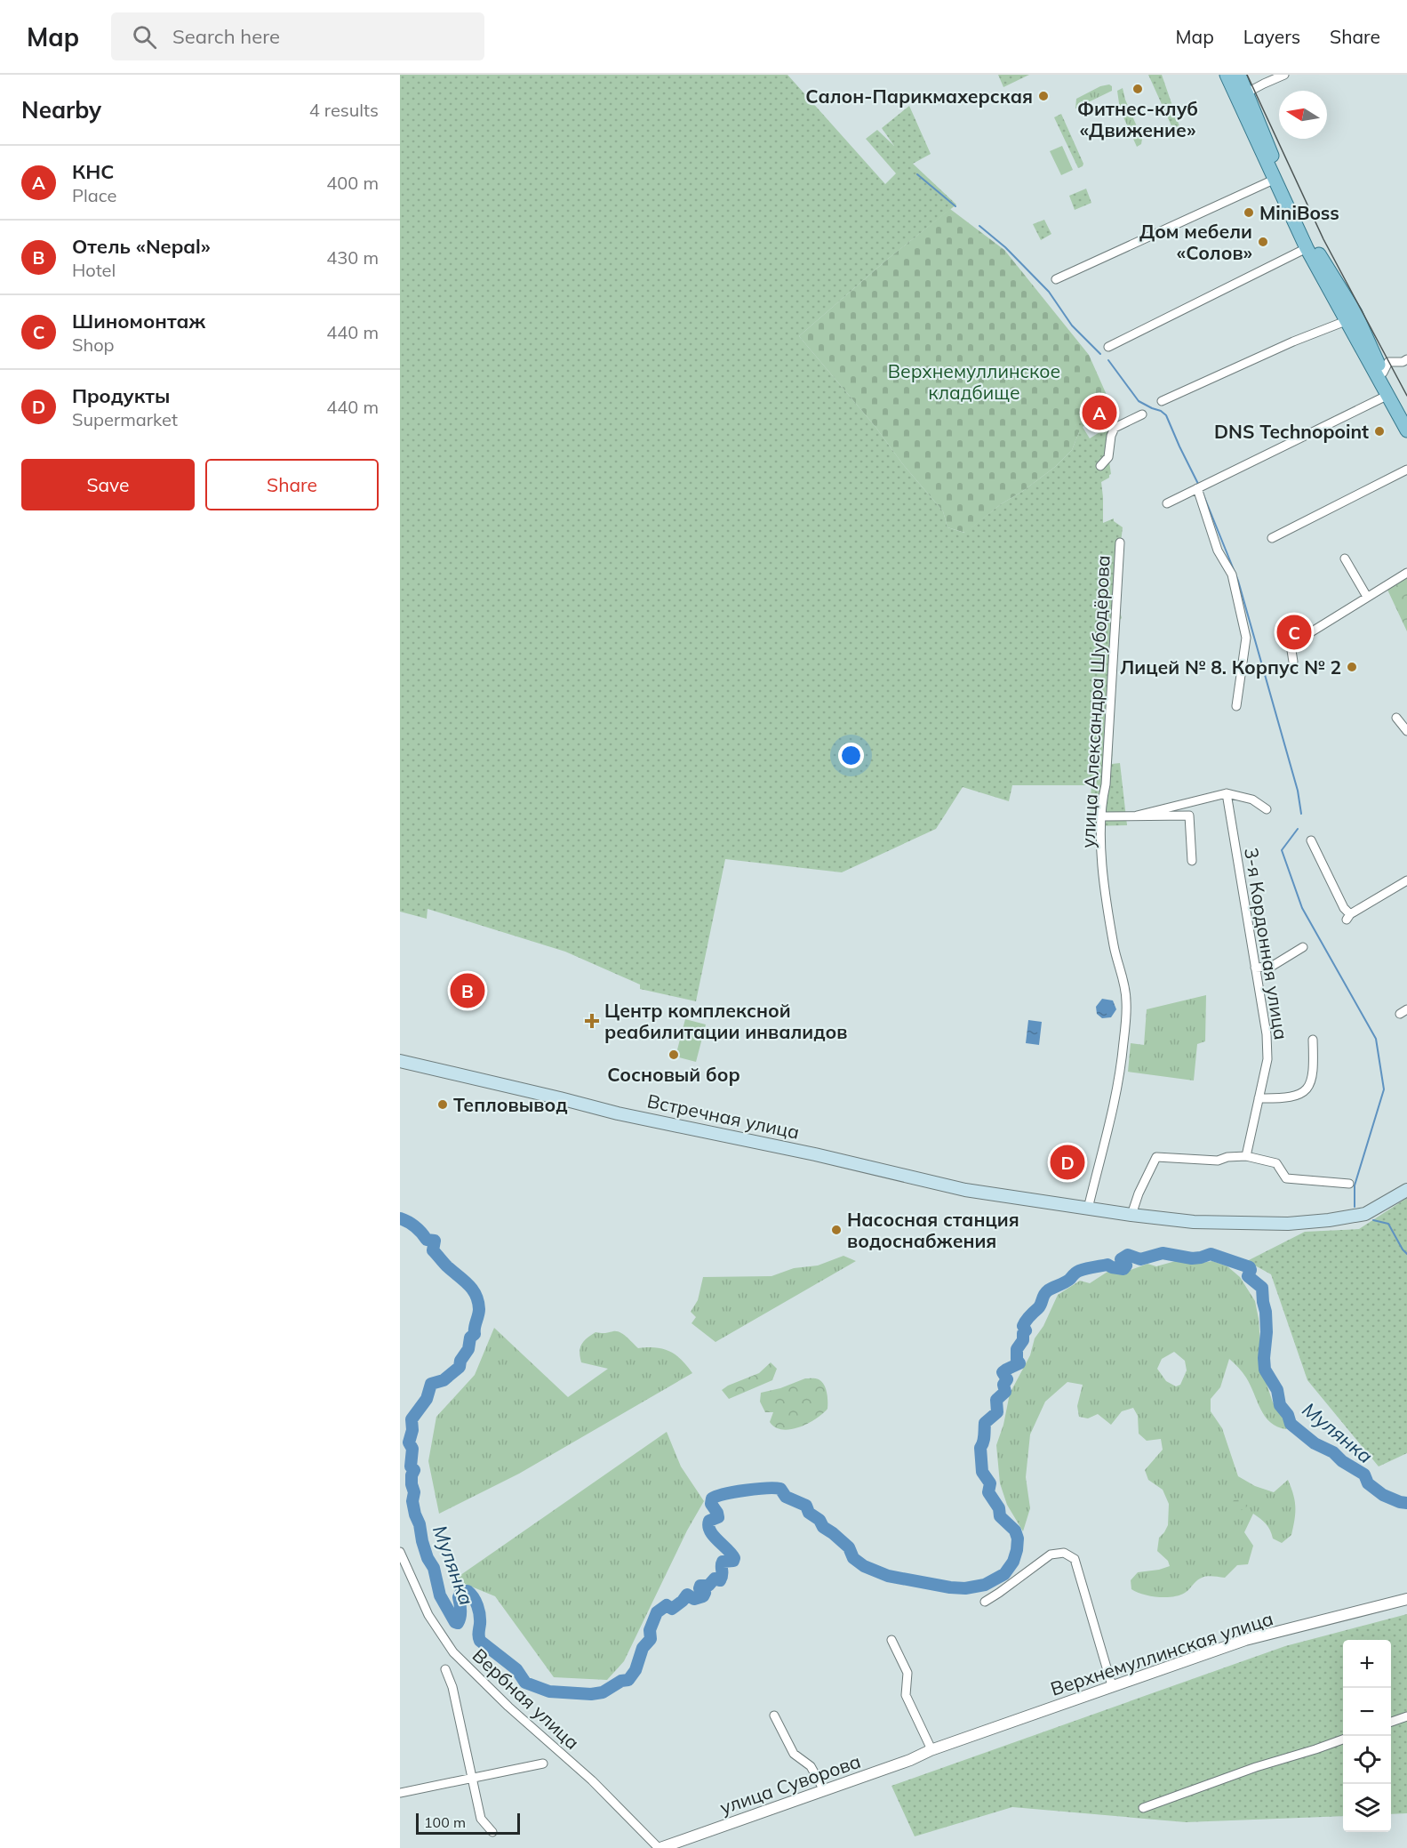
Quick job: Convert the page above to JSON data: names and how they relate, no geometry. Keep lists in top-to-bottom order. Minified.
{"streets":{"main road":["Встречная улица"],"street":["улица Александра Шубодёрова","3-я Кордонная улица","Верхнемуллинская улица","Вербная улица","улица Суворова"]},"crossings":[["улица Александра Шубодёрова","Встречная улица"],["Верхнемуллинская улица","улица Суворова"],["Вербная улица","улица Суворова"]],"water":["Мулянка"],"parks":["Верхнемуллинское кладбище"],"places":{"other":["Фитнес-клуб «Движение»","Салон-Парикмахерская","MiniBoss","Дом мебели «Солов»","DNS Technopoint","Лицей № 8. Корпус № 2","Сосновый бор","Тепловывод","Насосная станция водоснабжения"],"health":["Центр комплексной реабилитации инвалидов"]},"scale_bar":"100 m","north":"left","page":{"header":"Map","search":"Search here","nav":["Map","Layers","Share"],"heading":["Nearby","4 results"],"list":[{"mark":"A","name":"КНС","note":"Place","value":"400 m"},{"mark":"B","name":"Отель «Nepal»","note":"Hotel","value":"430 m"},{"mark":"C","name":"Шиномонтаж","note":"Shop","value":"440 m"},{"mark":"D","name":"Пpoдукты","note":"Supermarket","value":"440 m"}],"pins":["A","C","B","D"],"buttons":["Save","Share"],"map_buttons":["+","−"],"scale":"100 m"}}
